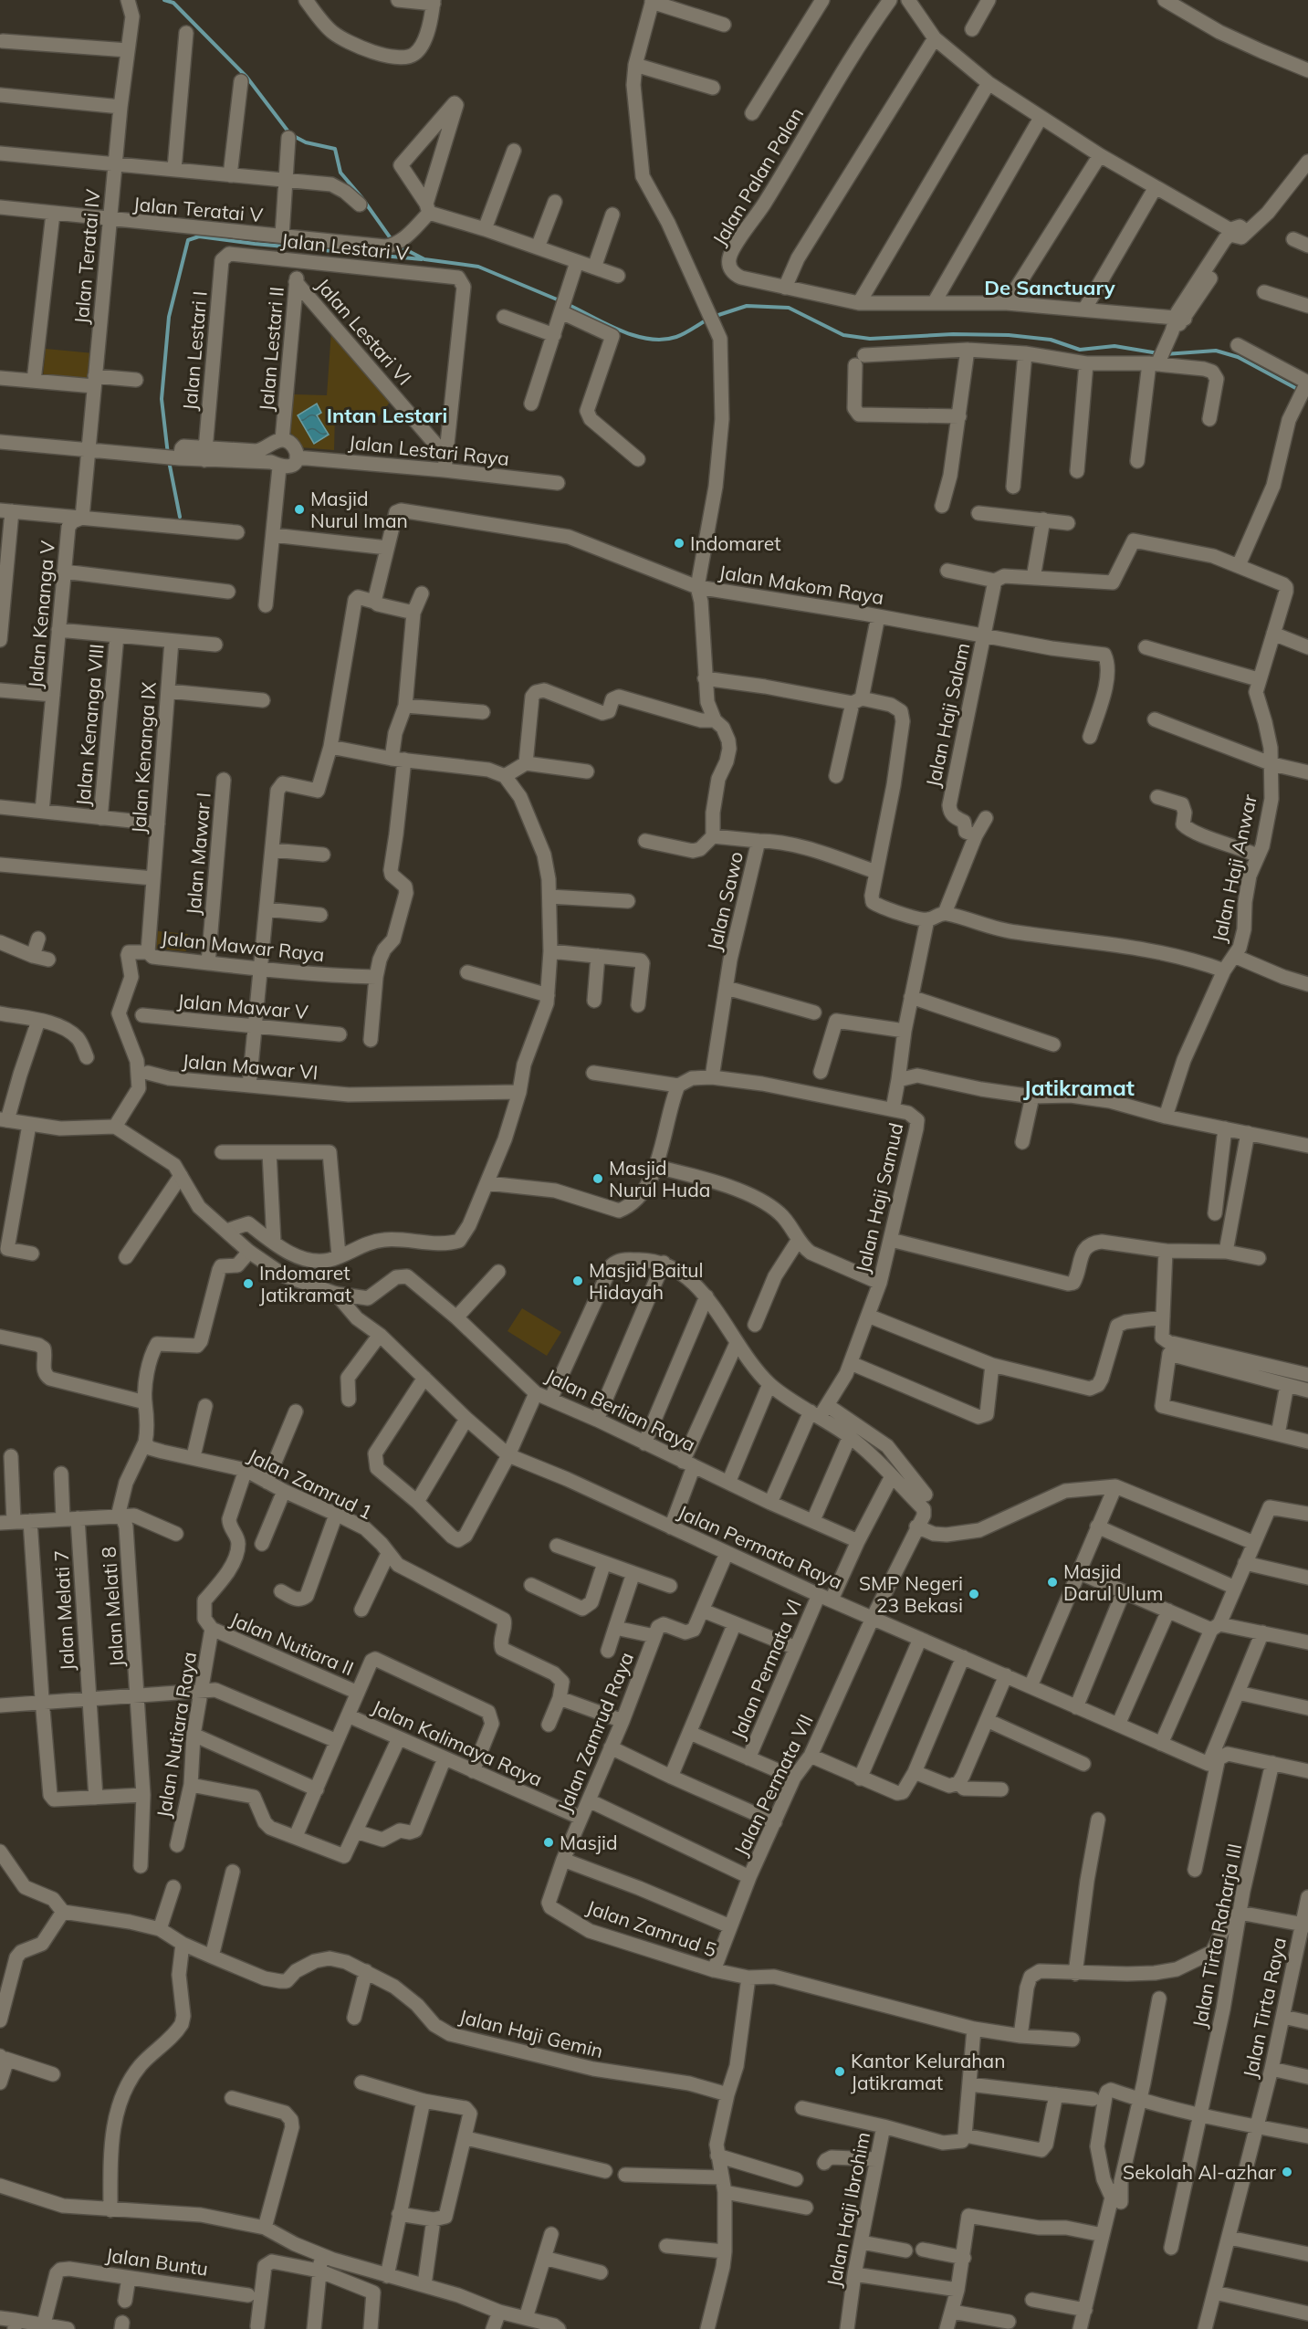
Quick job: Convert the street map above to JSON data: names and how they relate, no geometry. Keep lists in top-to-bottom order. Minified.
{"streets":{"street":["Jalan Palan Palan","Jalan Teratai V","Jalan Lestari V","Jalan Teratai IV","Jalan Lestari VI","Jalan Lestari II","Jalan Lestari I","Jalan Lestari Raya","Jalan Makom Raya","Jalan Kenanga V","Jalan Haji Salam","Jalan Kenanga VIII","Jalan Kenanga IX","Jalan Mawar I","Jalan Haji Anwar","Jalan Sawo","Jalan Mawar Raya","Jalan Mawar V","Jalan Mawar VI","Jalan Haji Samud","Jalan Berlian Raya","Jalan Zamrud 1","Jalan Permata Raya","Jalan Melati 8","Jalan Melati 7","Jalan Nutiara II","Jalan Permata VI","Jalan Zamrud Raya","Jalan Nutiara Raya","Jalan Kalimaya Raya","Jalan Permata VII","Jalan Zamrud 5","Jalan Tirta Raharja III","Jalan Tirta Raya","Jalan Haji Gemin","Jalan Haji Ibrohim","Jalan Buntu"]},"crossings":[["Jalan Teratai V","Jalan Teratai IV"],["Jalan Lestari V","Jalan Lestari VI"],["Jalan Lestari V","Jalan Lestari II"],["Jalan Lestari V","Jalan Lestari I"],["Jalan Lestari V","Jalan Lestari Raya"],["Jalan Teratai IV","Jalan Kenanga V"],["Jalan Lestari VI","Jalan Lestari II"],["Jalan Lestari VI","Jalan Lestari Raya"],["Jalan Makom Raya","Jalan Haji Salam"],["Jalan Makom Raya","Jalan Sawo"],["Jalan Kenanga IX","Jalan Mawar Raya"],["Jalan Mawar I","Jalan Mawar Raya"],["Jalan Sawo","Jalan Haji Samud"],["Jalan Haji Samud","Jalan Berlian Raya"],["Jalan Berlian Raya","Jalan Permata Raya"],["Jalan Berlian Raya","Jalan Permata VI"],["Jalan Permata Raya","Jalan Permata VI"],["Jalan Permata Raya","Jalan Permata VII"],["Jalan Permata Raya","Jalan Tirta Raharja III"],["Jalan Nutiara II","Jalan Nutiara Raya"],["Jalan Zamrud Raya","Jalan Kalimaya Raya"],["Jalan Zamrud Raya","Jalan Zamrud 5"],["Jalan Permata VII","Jalan Zamrud 5"]],"districts":["De Sanctuary","Intan Lestari","Jatikramat"],"places":["Masjid Nurul Iman","Indomaret","Masjid Nurul Huda","Masjid Baitul Hidayah","Indomaret Jatikramat","Masjid Darul Ulum","SMP Negeri 23 Bekasi","Masjid","Kantor Kelurahan Jatikramat","Sekolah Al-azhar"]}
